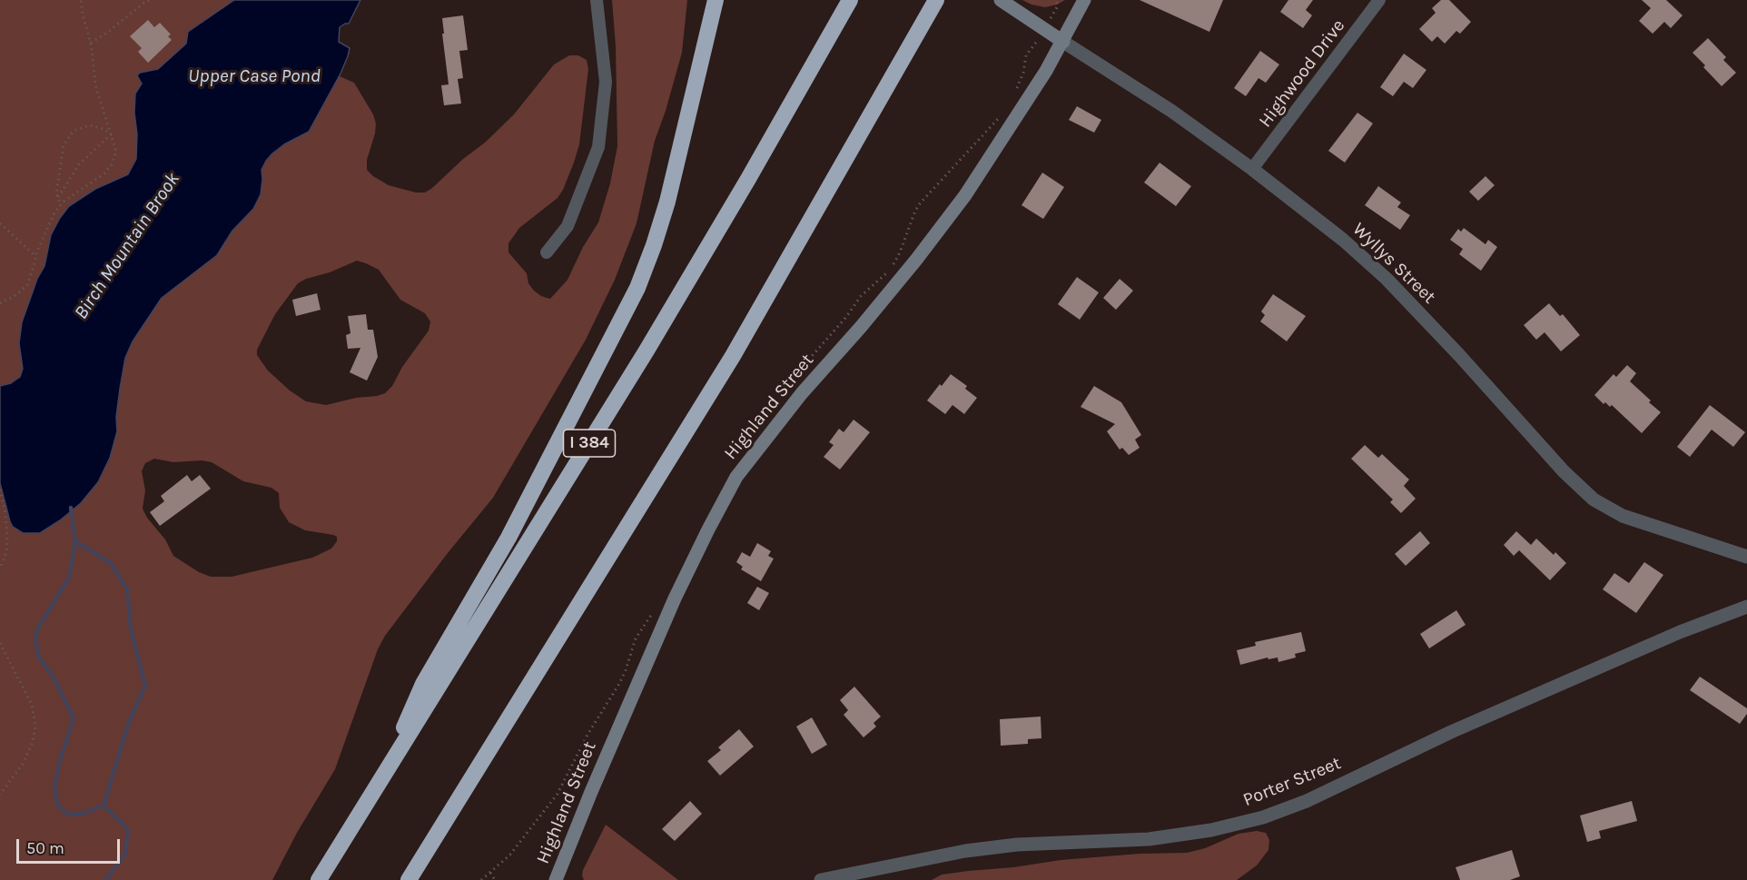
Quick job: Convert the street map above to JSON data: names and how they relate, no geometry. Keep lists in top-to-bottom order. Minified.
{"streets":{"highway":["I 384"],"main road":["Wyllys Street","Highland Street"],"street":["Highwood Drive","Porter Street"]},"crossings":[["Highwood Drive","Wyllys Street"],["Wyllys Street","Highland Street"]],"water":["Upper Case Pond","Birch Mountain Brook"],"scale_bar":"50 m"}
